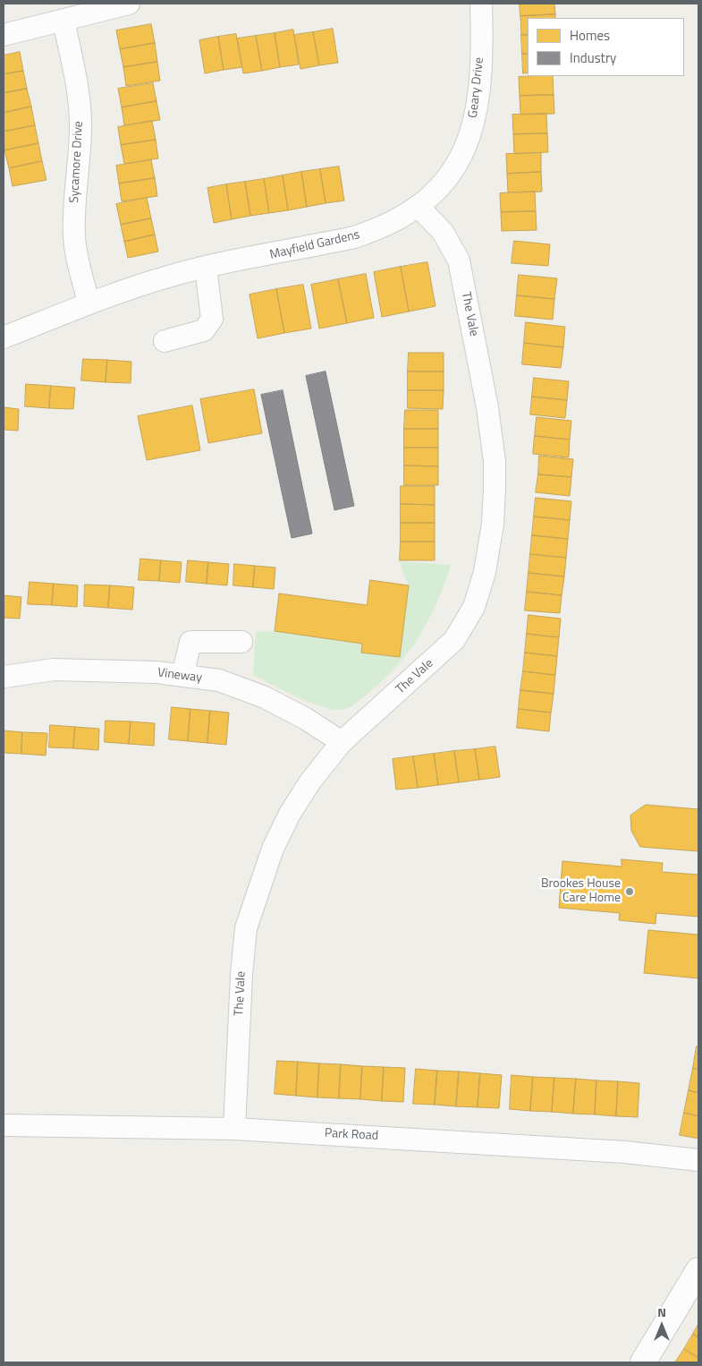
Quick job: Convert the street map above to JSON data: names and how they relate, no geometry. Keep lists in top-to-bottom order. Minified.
{"streets":{"street":["Geary Drive","Sycamore Drive","Mayfield Gardens","The Vale","Vineway","Park Road"]},"crossings":[["Geary Drive","Mayfield Gardens"],["Geary Drive","The Vale"],["Sycamore Drive","Mayfield Gardens"],["Mayfield Gardens","The Vale"],["The Vale","Vineway"],["The Vale","Park Road"]],"places":["Brookes House Care Home"],"legend":["Homes","Industry"],"north":"top"}
